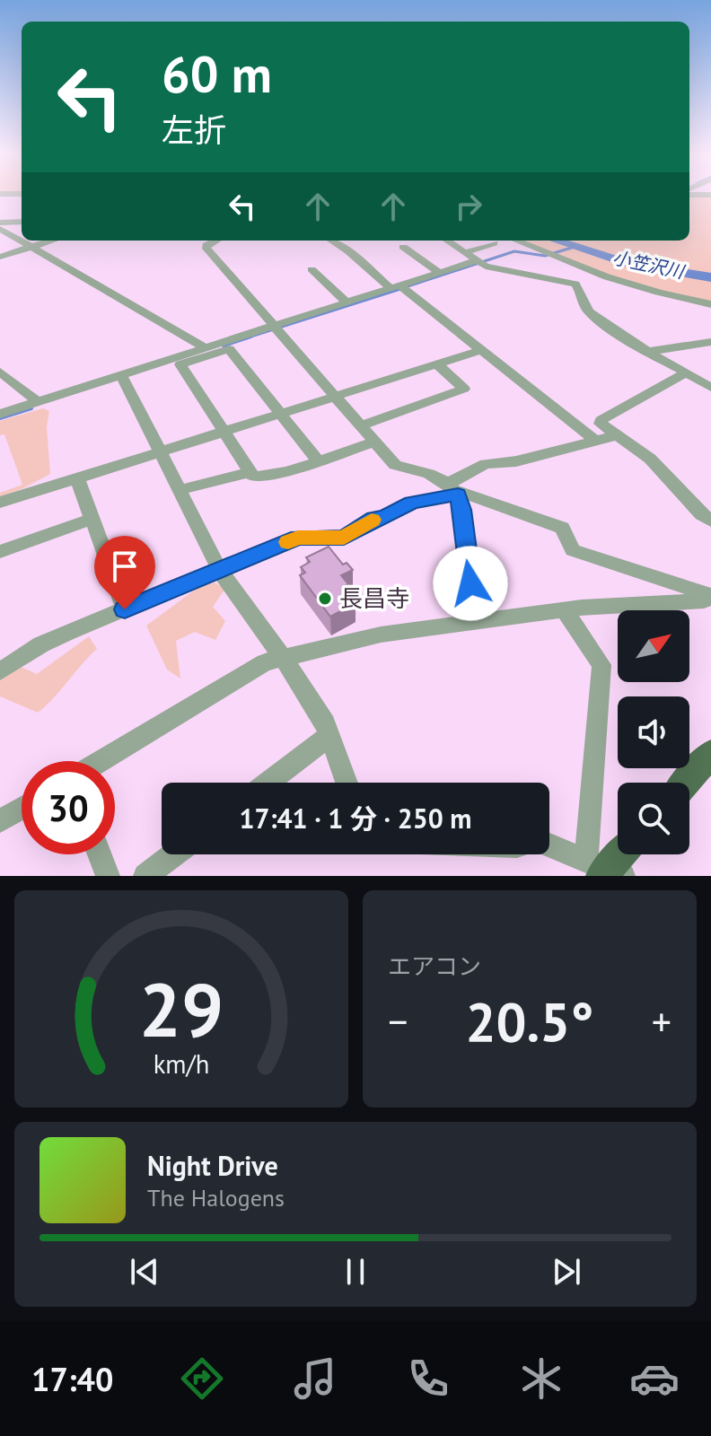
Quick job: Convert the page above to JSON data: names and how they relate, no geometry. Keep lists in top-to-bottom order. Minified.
{"water":["小笠沢川"],"places":["長昌寺"],"north":"top right","page":{"turn":["60 m","左折"],"limit":"30","trip":"17:41 · 1 分 · 250 m","tile":"エアコン","heat":["−","20.5°","+"],"song":["Night Drive","The Halogens"],"tabs":"17:40","gauge":["29","km/h"]}}
